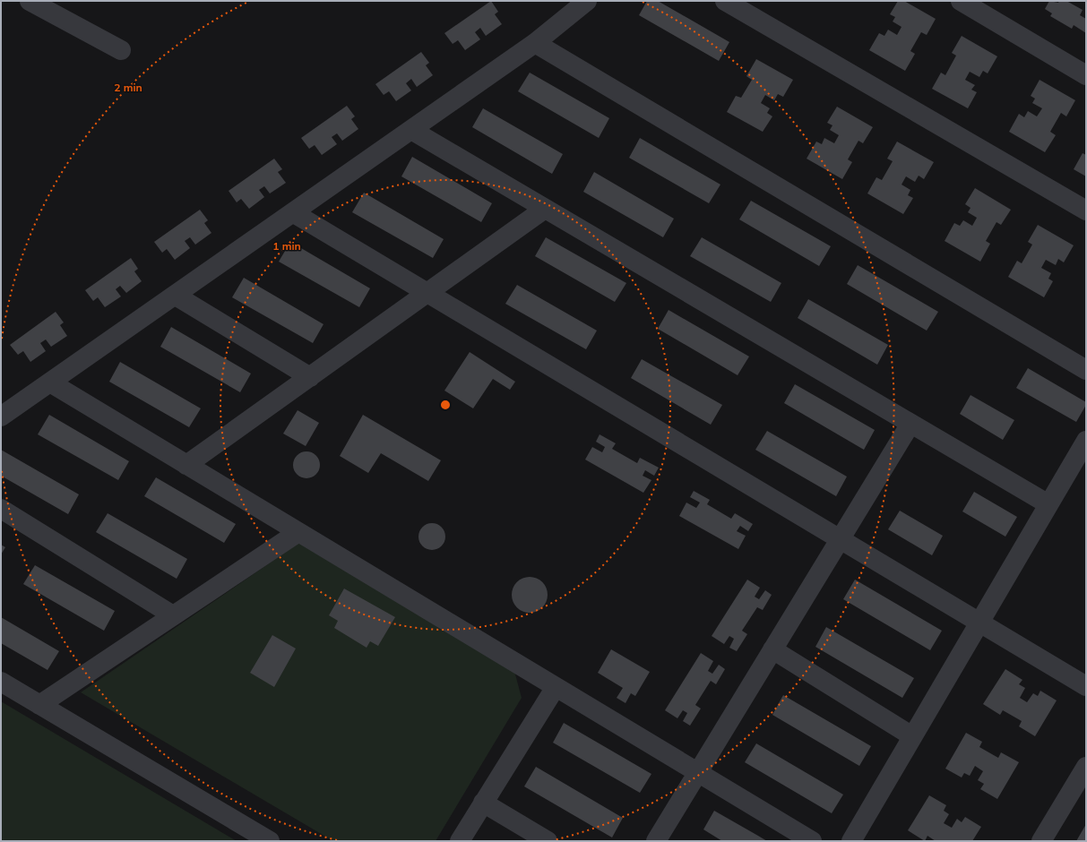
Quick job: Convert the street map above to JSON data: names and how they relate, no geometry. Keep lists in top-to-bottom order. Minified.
{"rings":["2 min","1 min"]}
